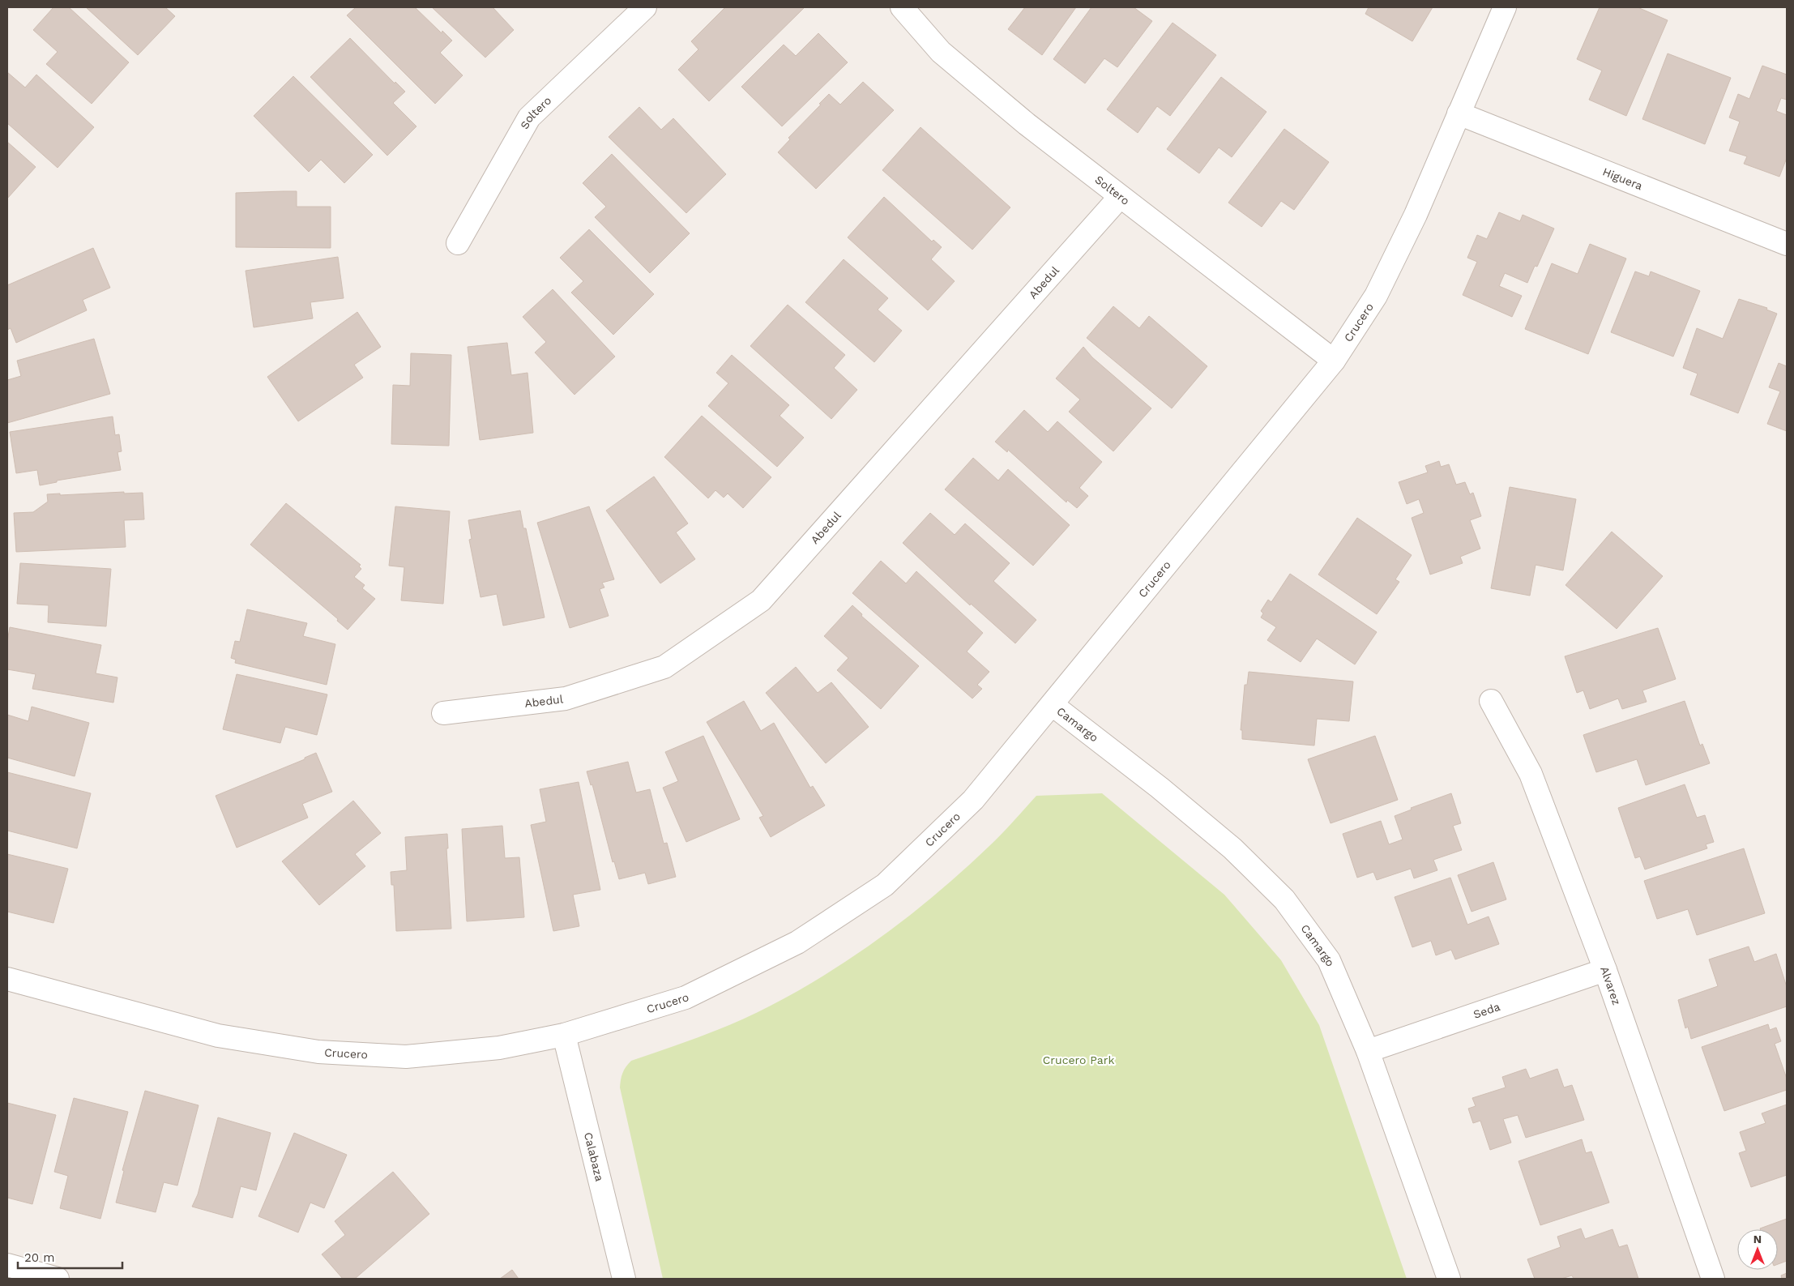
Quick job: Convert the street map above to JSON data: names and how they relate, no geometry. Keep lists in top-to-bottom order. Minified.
{"streets":{"street":["Soltero","Higuera","Abedul","Crucero","Camargo","Alvarez","Seda","Calabaza"]},"crossings":[["Soltero","Abedul"],["Soltero","Crucero"],["Higuera","Crucero"],["Crucero","Camargo"],["Crucero","Calabaza"],["Camargo","Seda"],["Alvarez","Seda"]],"parks":["Crucero Park"],"scale_bar":"20 m","north":"top"}
